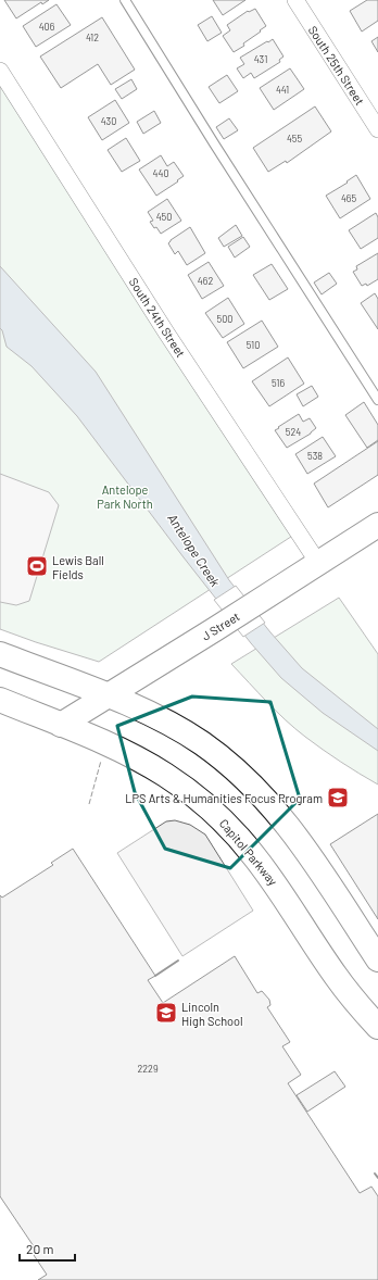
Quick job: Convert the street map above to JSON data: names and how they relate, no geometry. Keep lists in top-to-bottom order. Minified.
{"streets":{"main road":["J Street","Capitol Parkway"],"street":["South 25th Street","South 24th Street"]},"crossings":[["South 24th Street","J Street"],["J Street","Capitol Parkway"]],"water":["Antelope Creek"],"parks":["Antelope Park North"],"places":{"sports":["Lewis Ball Fields"],"school or university":["LPS Arts & Humanities Focus Program","Lincoln High School"]},"house_numbers":["406","412","431","441","430","455","440","465","450","462","500","510","516","524","538","2229"],"scale_bar":"20 m"}
